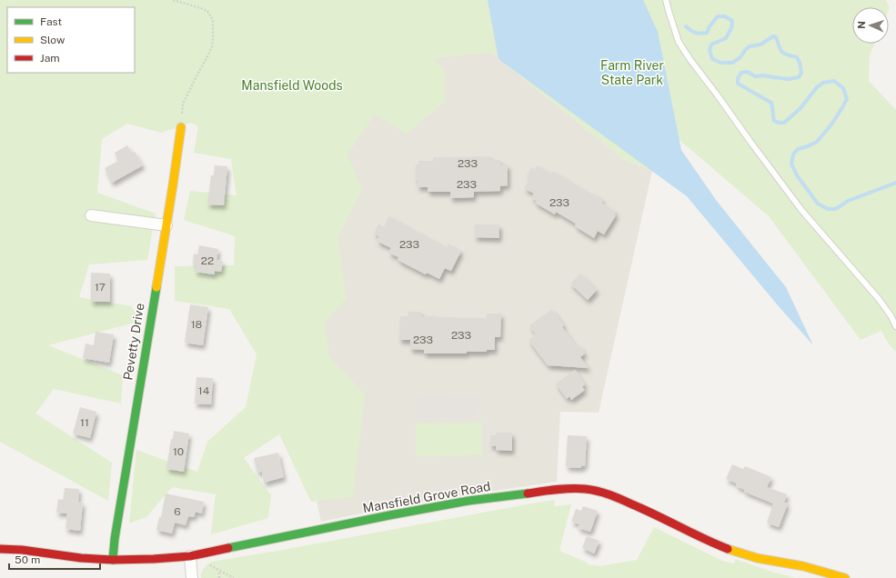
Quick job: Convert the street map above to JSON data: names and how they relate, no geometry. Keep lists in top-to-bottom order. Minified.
{"streets":{"street":["Pevetty Drive","Mansfield Grove Road"]},"crossings":[["Pevetty Drive","Mansfield Grove Road"]],"parks":["Farm River State Park","Mansfield Woods"],"house_numbers":["233","233","233","233","22","17","18","233","233","14","11","10","6"],"legend":["Fast","Slow","Jam"],"scale_bar":"50 m","north":"left"}
